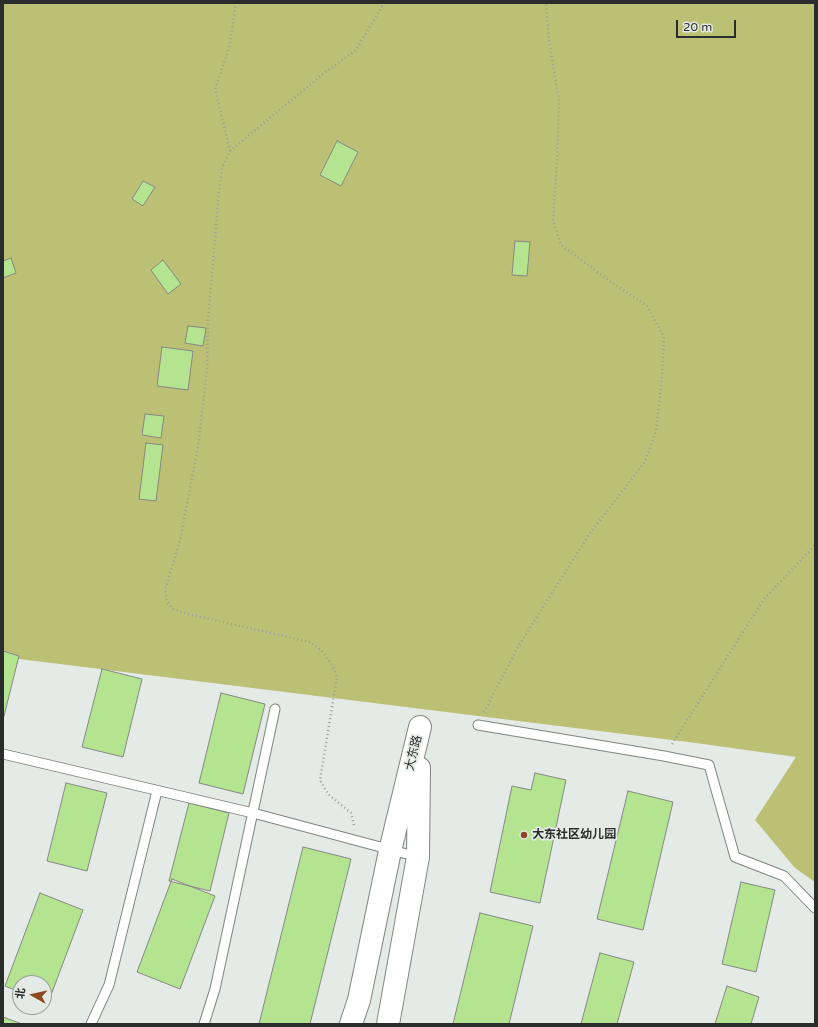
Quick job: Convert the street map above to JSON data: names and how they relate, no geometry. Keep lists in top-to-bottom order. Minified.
{"streets":{"street":["大东路"]},"places":["大东社区幼儿园"],"scale_bar":"20 m","north":"left"}
